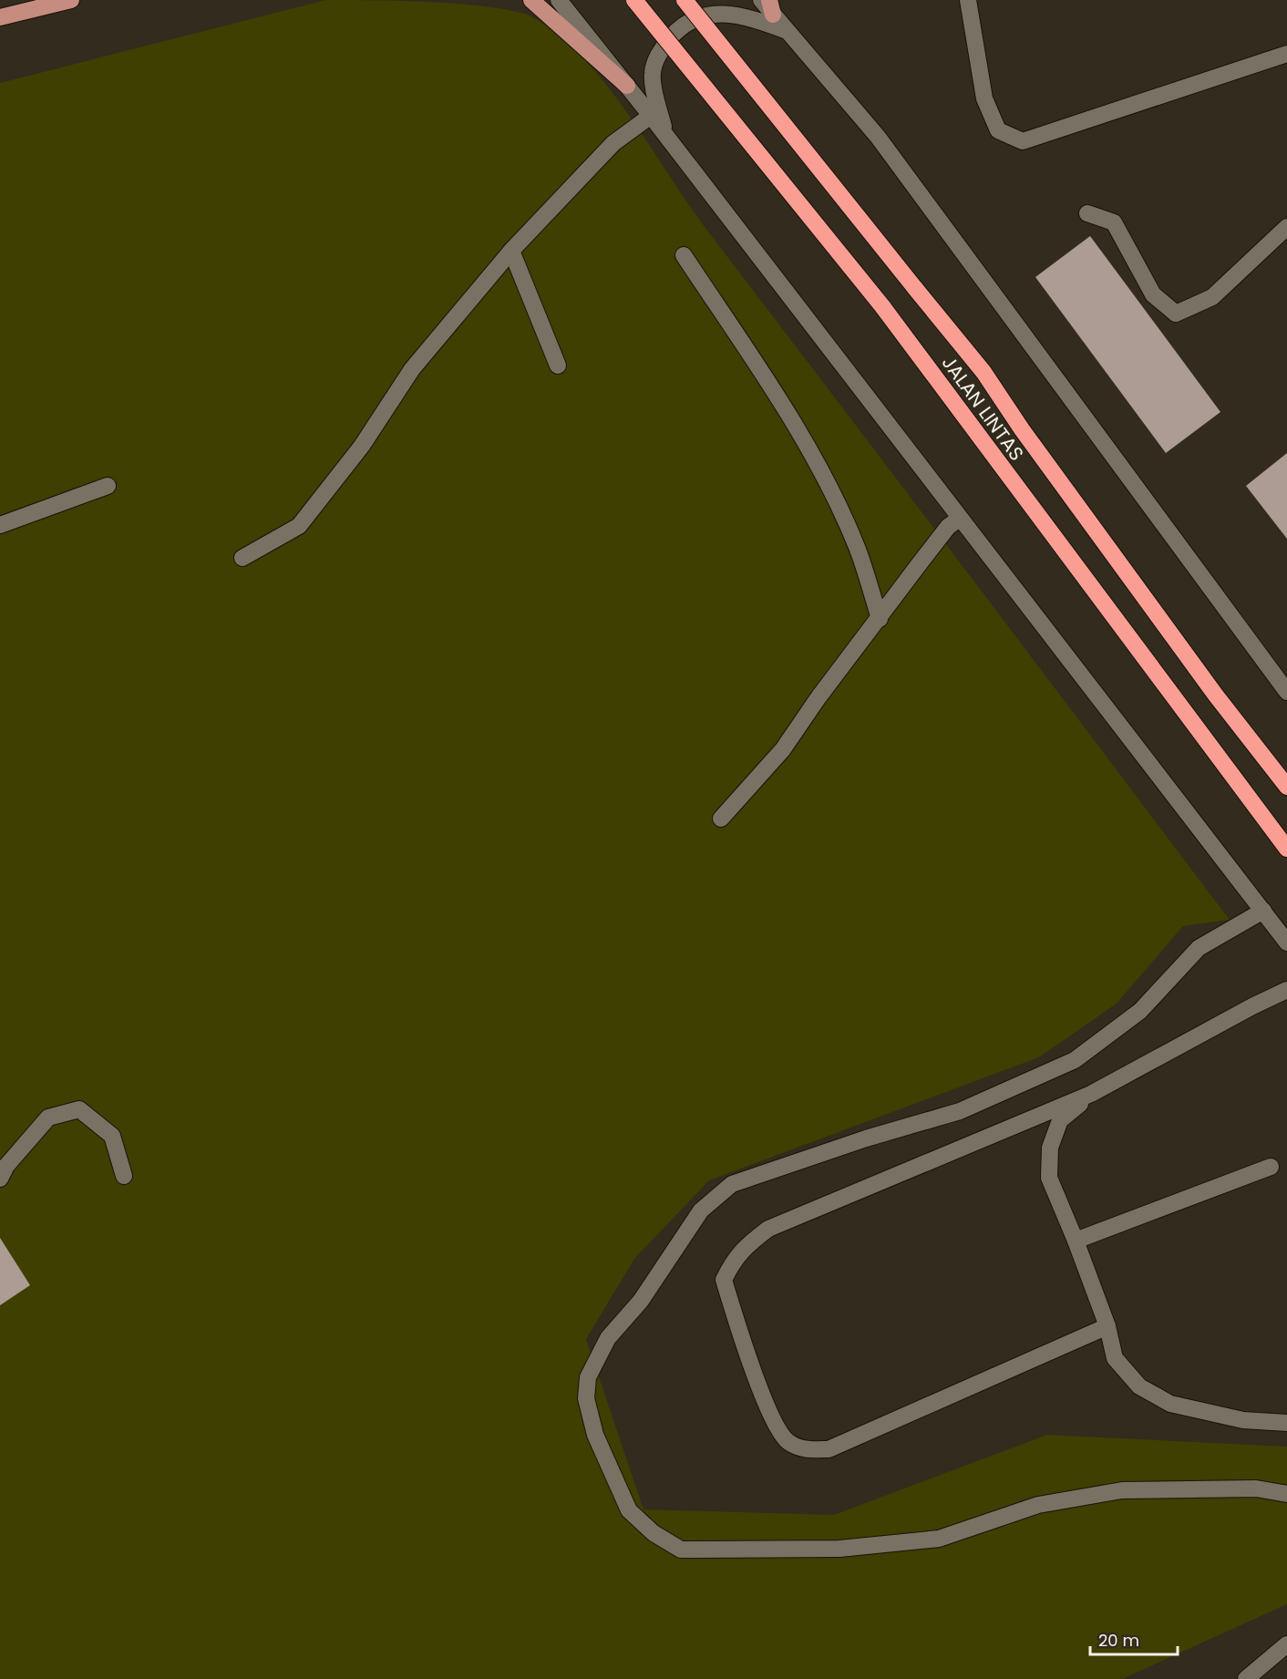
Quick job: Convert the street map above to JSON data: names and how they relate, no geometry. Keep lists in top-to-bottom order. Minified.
{"streets":{"highway":["JALAN LINTAS"]},"scale_bar":"20 m"}
